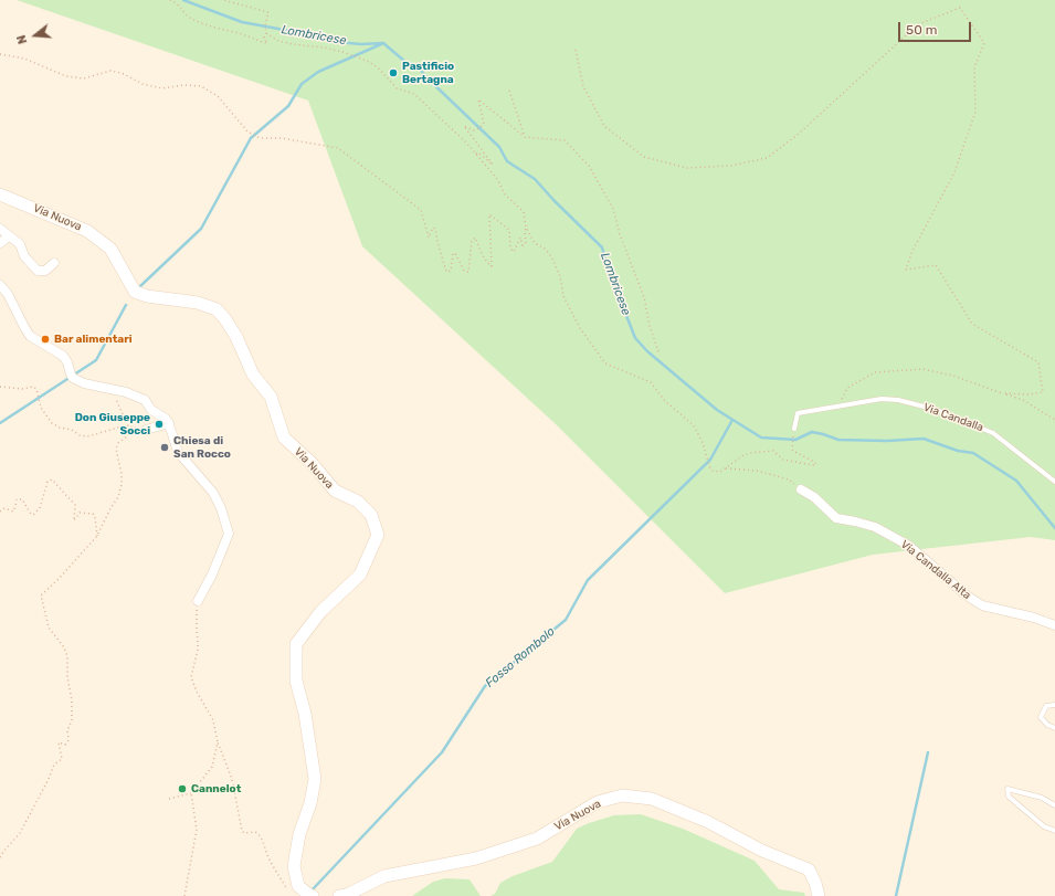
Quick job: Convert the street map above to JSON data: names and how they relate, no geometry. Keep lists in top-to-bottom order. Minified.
{"streets":{"street":["Via Nuova","Via Candalla Alta"],"lane":["Via Candalla"]},"water":["Lombricese","Fosso Rombolo"],"places":["Pastificio Bertagna","Bar alimentari","Don Giuseppe Socci","Chiesa di San Rocco","Cannelot"],"scale_bar":"50 m","north":"left"}
